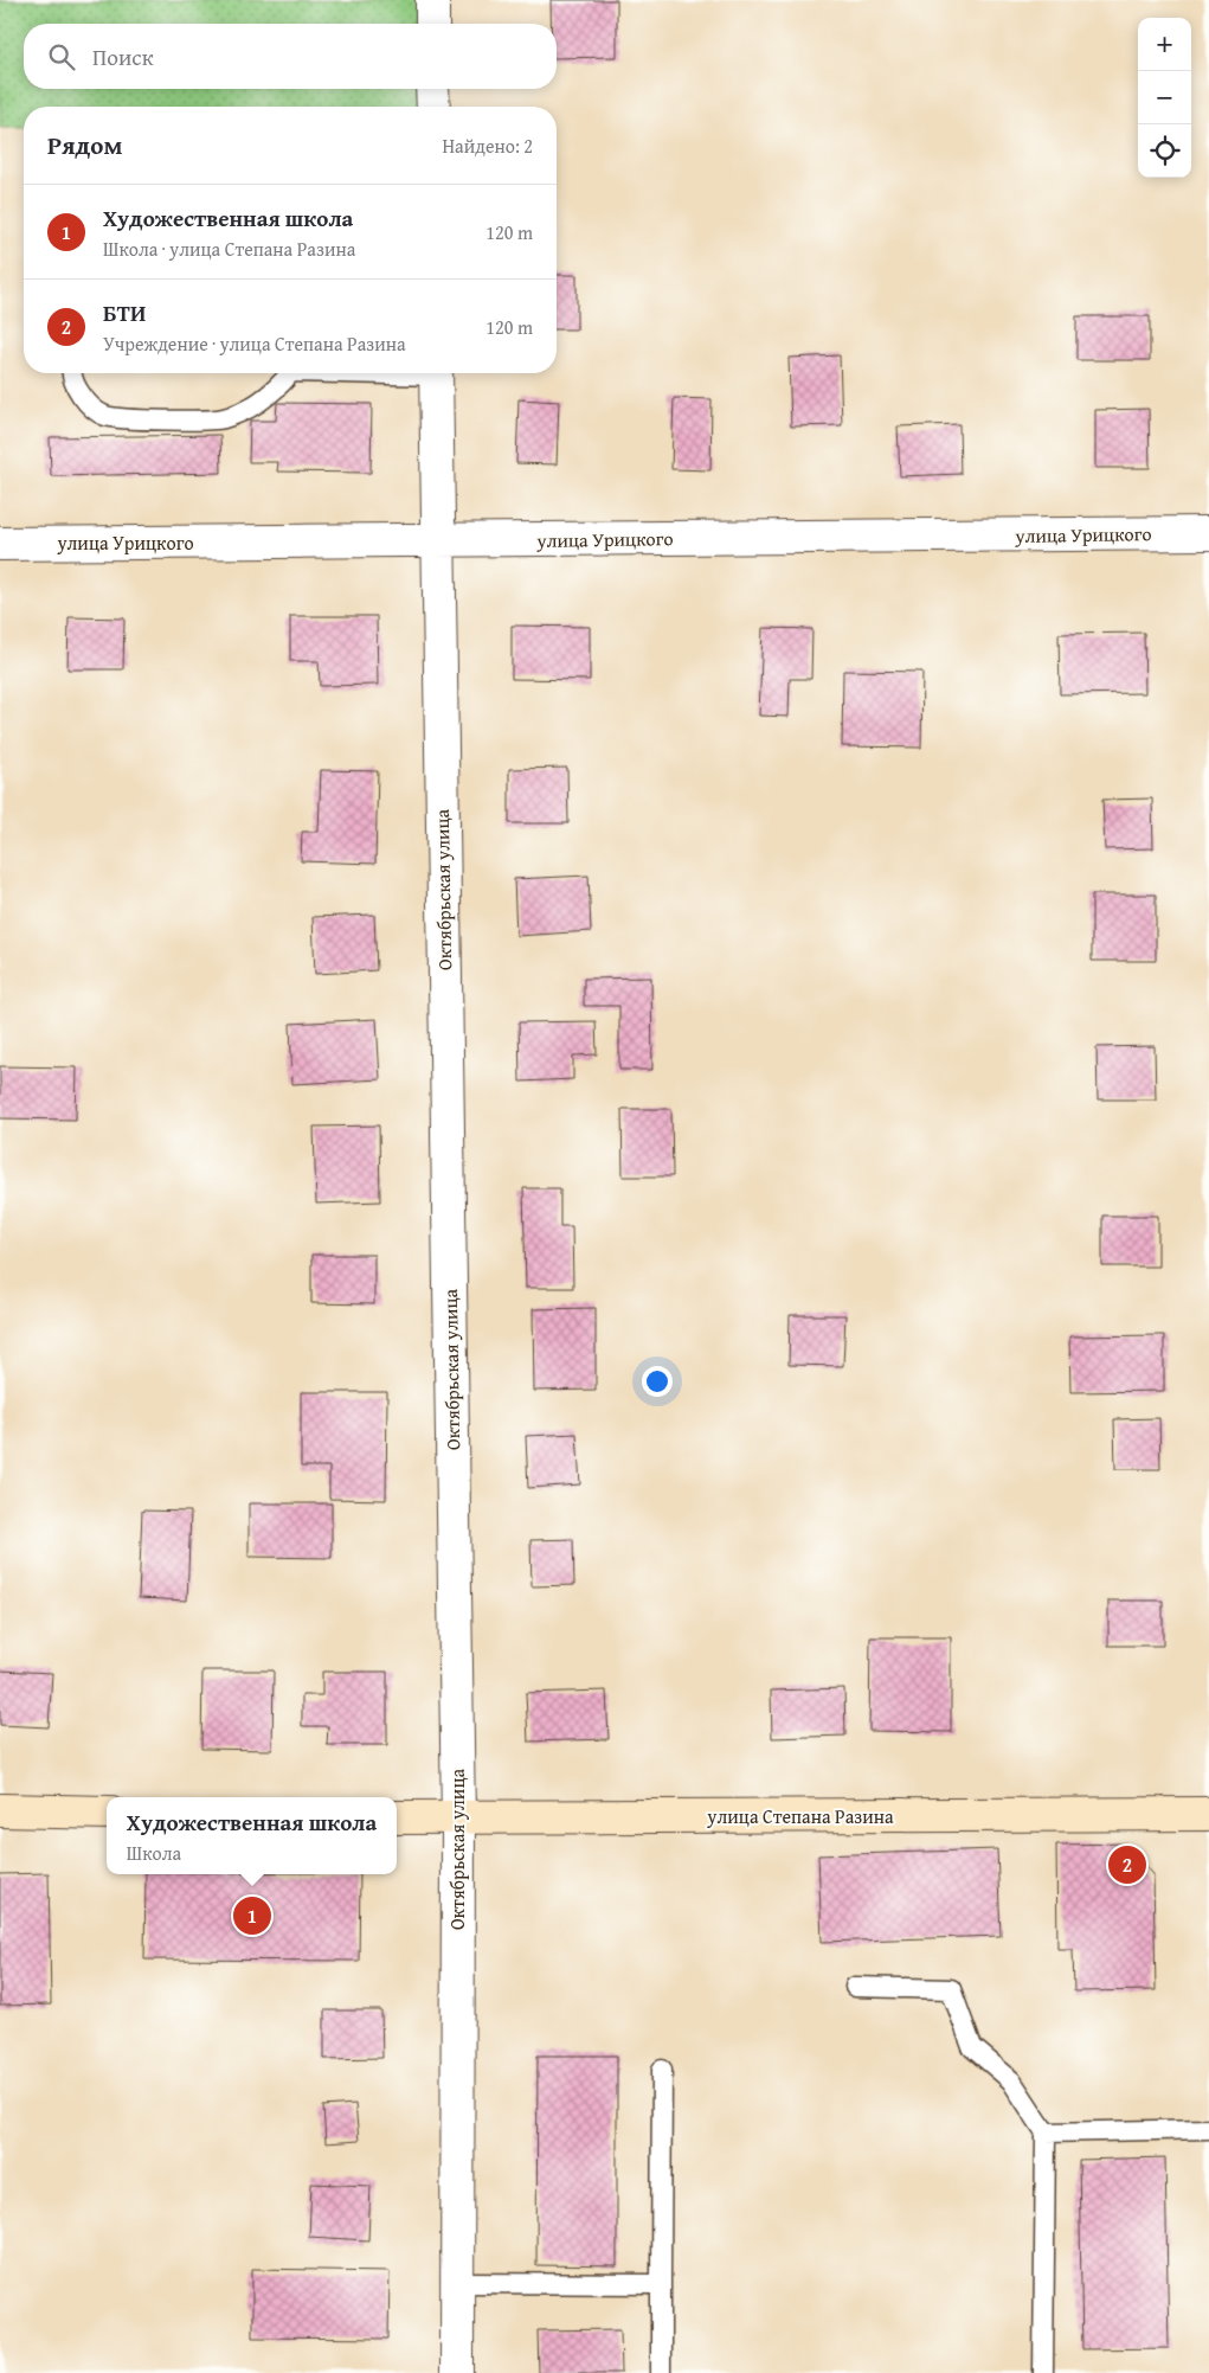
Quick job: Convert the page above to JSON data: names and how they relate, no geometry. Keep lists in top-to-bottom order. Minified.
{"streets":{"main road":["улица Степана Разина"],"street":["улица Урицкого","Октябрьская улица"]},"crossings":[["улица Урицкого","Октябрьская улица"],["Октябрьская улица","улица Степана Разина"]],"page":{"map_buttons":["+","−"],"search":"Поиск","heading":["Рядом","Найдено: 2"],"list":[{"mark":"1","name":"Художественная школа","note":"Школа · улица Степана Разина","value":"120 m"},{"mark":"2","name":"БТИ","note":"Учреждение · улица Степана Разина","value":"120 m"}],"popup":["Художественная школа","Школа"],"pins":["2","1"]}}
